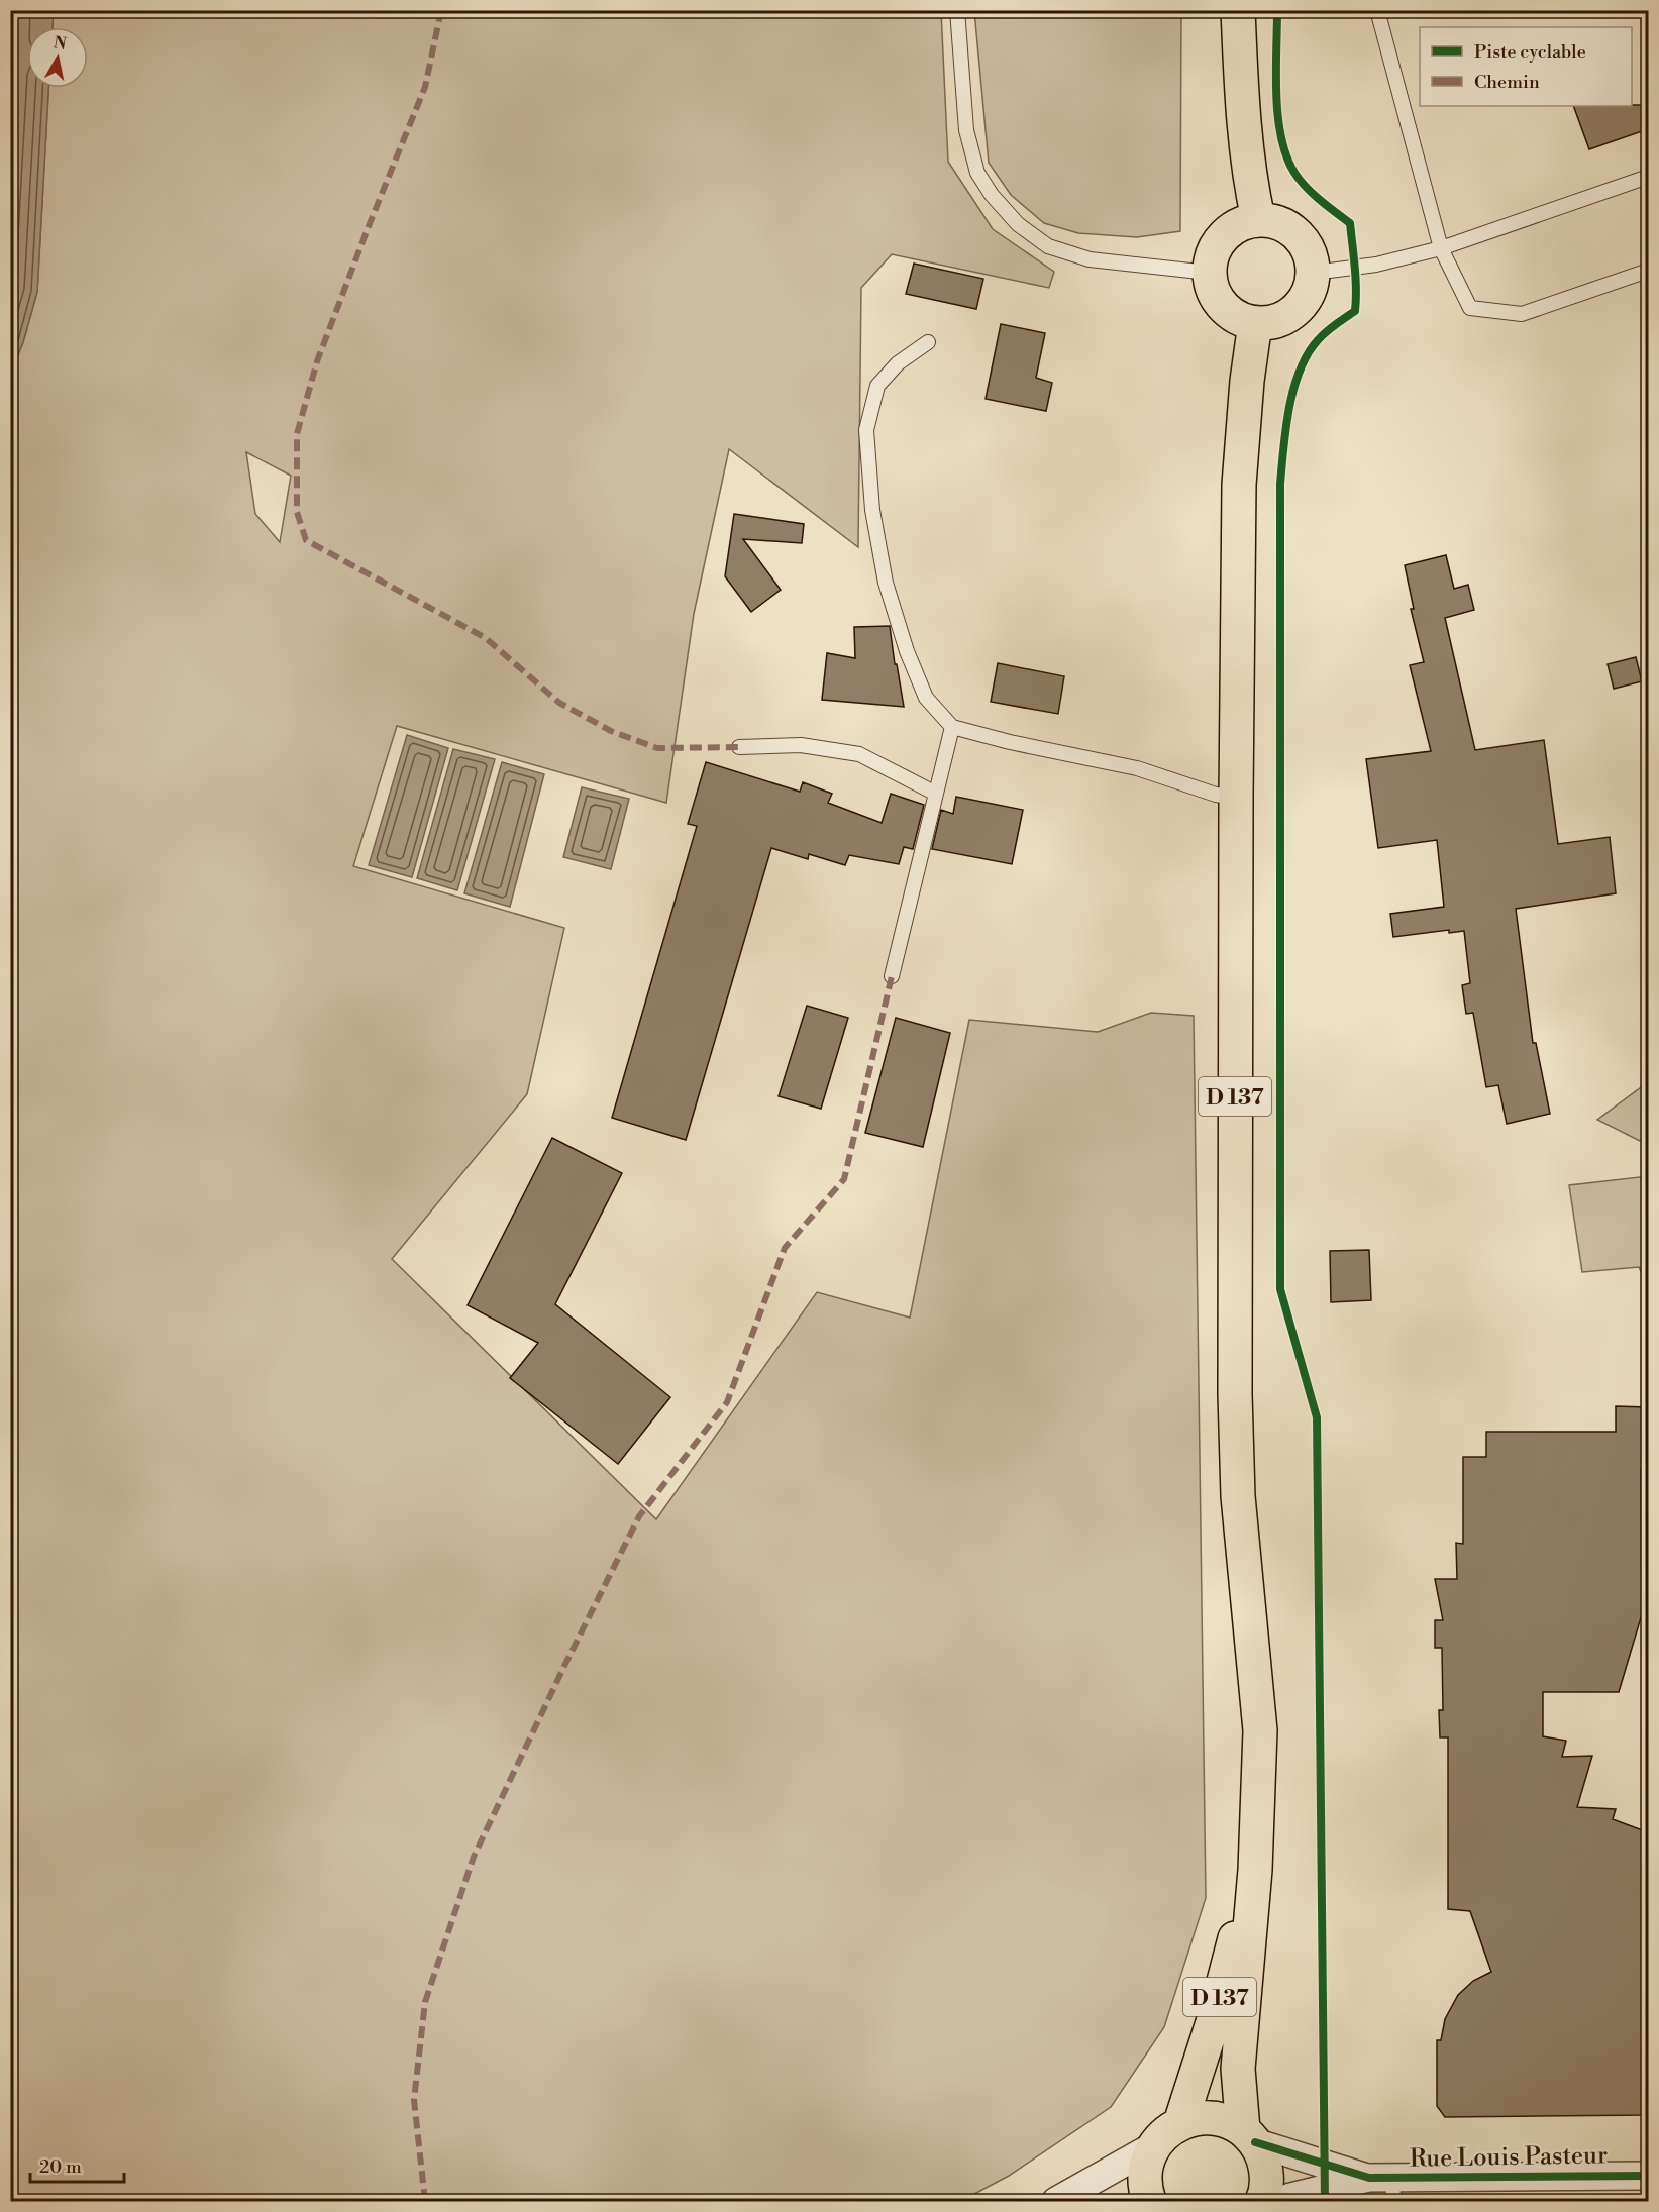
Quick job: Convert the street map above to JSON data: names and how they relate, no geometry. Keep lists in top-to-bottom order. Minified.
{"streets":{"main road":["D 137"],"street":["Rue Louis Pasteur"]},"crossings":[["D 137","Rue Louis Pasteur"]],"legend":["Piste cyclable","Chemin"],"scale_bar":"20 m","north":"top"}
